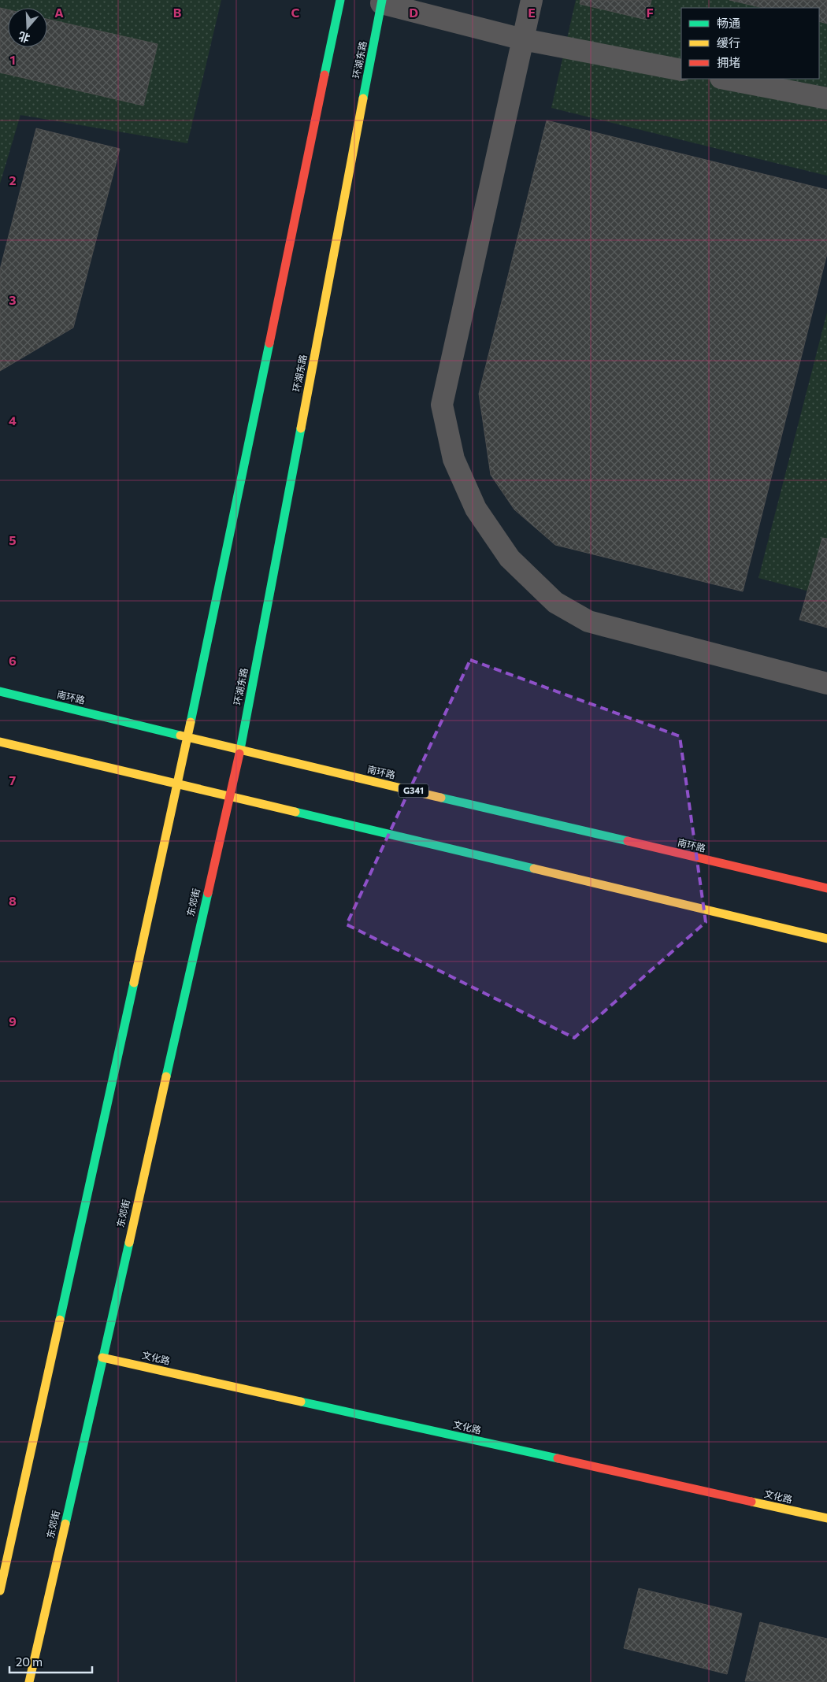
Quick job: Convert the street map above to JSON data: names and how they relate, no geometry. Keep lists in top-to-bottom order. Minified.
{"streets":{"main road":["环湖东路","南环路","G341","东郊街","文化路"]},"crossings":[["环湖东路","南环路"],["环湖东路","东郊街"],["南环路","东郊街"],["东郊街","文化路"]],"legend":["畅通","缓行","拥堵"],"scale_bar":"20 m","north":"bottom","grid":{"columns":["A","B","C","D","E","F"],"rows":["1","2","3","4","5","6","7","8","9"]}}
